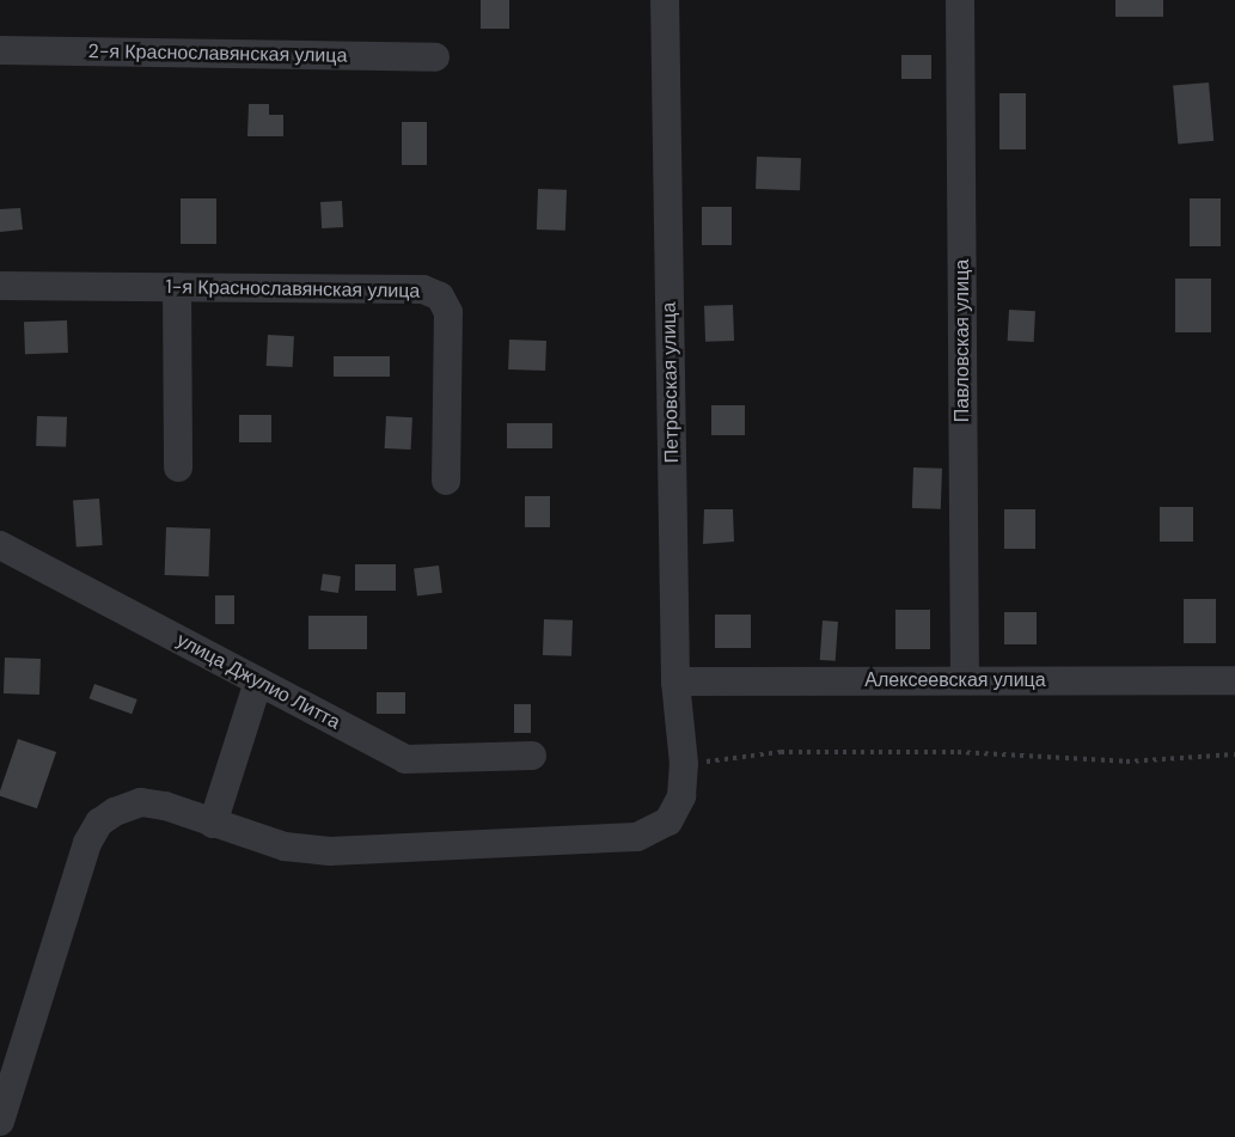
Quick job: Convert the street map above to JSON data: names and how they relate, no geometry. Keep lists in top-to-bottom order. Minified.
{"streets":{"street":["2-я Краснославянская улица","1-я Краснославянская улица","Павловская улица","Петровская улица","Алексеевская улица","улица Джулио Литта"]},"crossings":[["Павловская улица","Алексеевская улица"],["Петровская улица","Алексеевская улица"]]}
